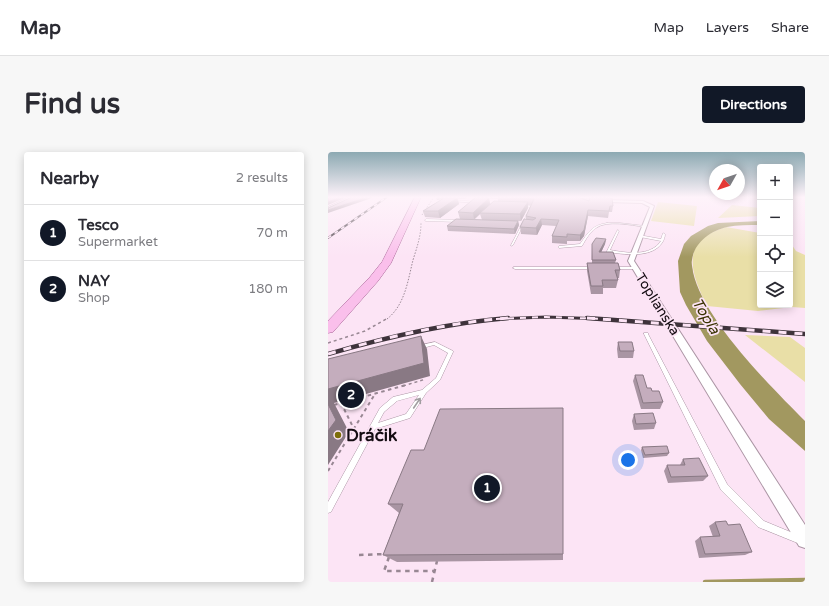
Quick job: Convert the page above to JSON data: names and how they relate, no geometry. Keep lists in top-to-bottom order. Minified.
{"streets":{"street":["Toplianska"]},"water":["Topľa"],"places":["Dráčik"],"north":"bottom left","page":{"header":"Map","nav":["Map","Layers","Share"],"buttons":"Directions","title":"Find us","heading":["Nearby","2 results"],"map_buttons":["+","−"],"list":[{"mark":"1","name":"Tesco","note":"Supermarket","value":"70 m"},{"mark":"2","name":"NAY","note":"Shop","value":"180 m"}],"pins":["2","1"]}}
